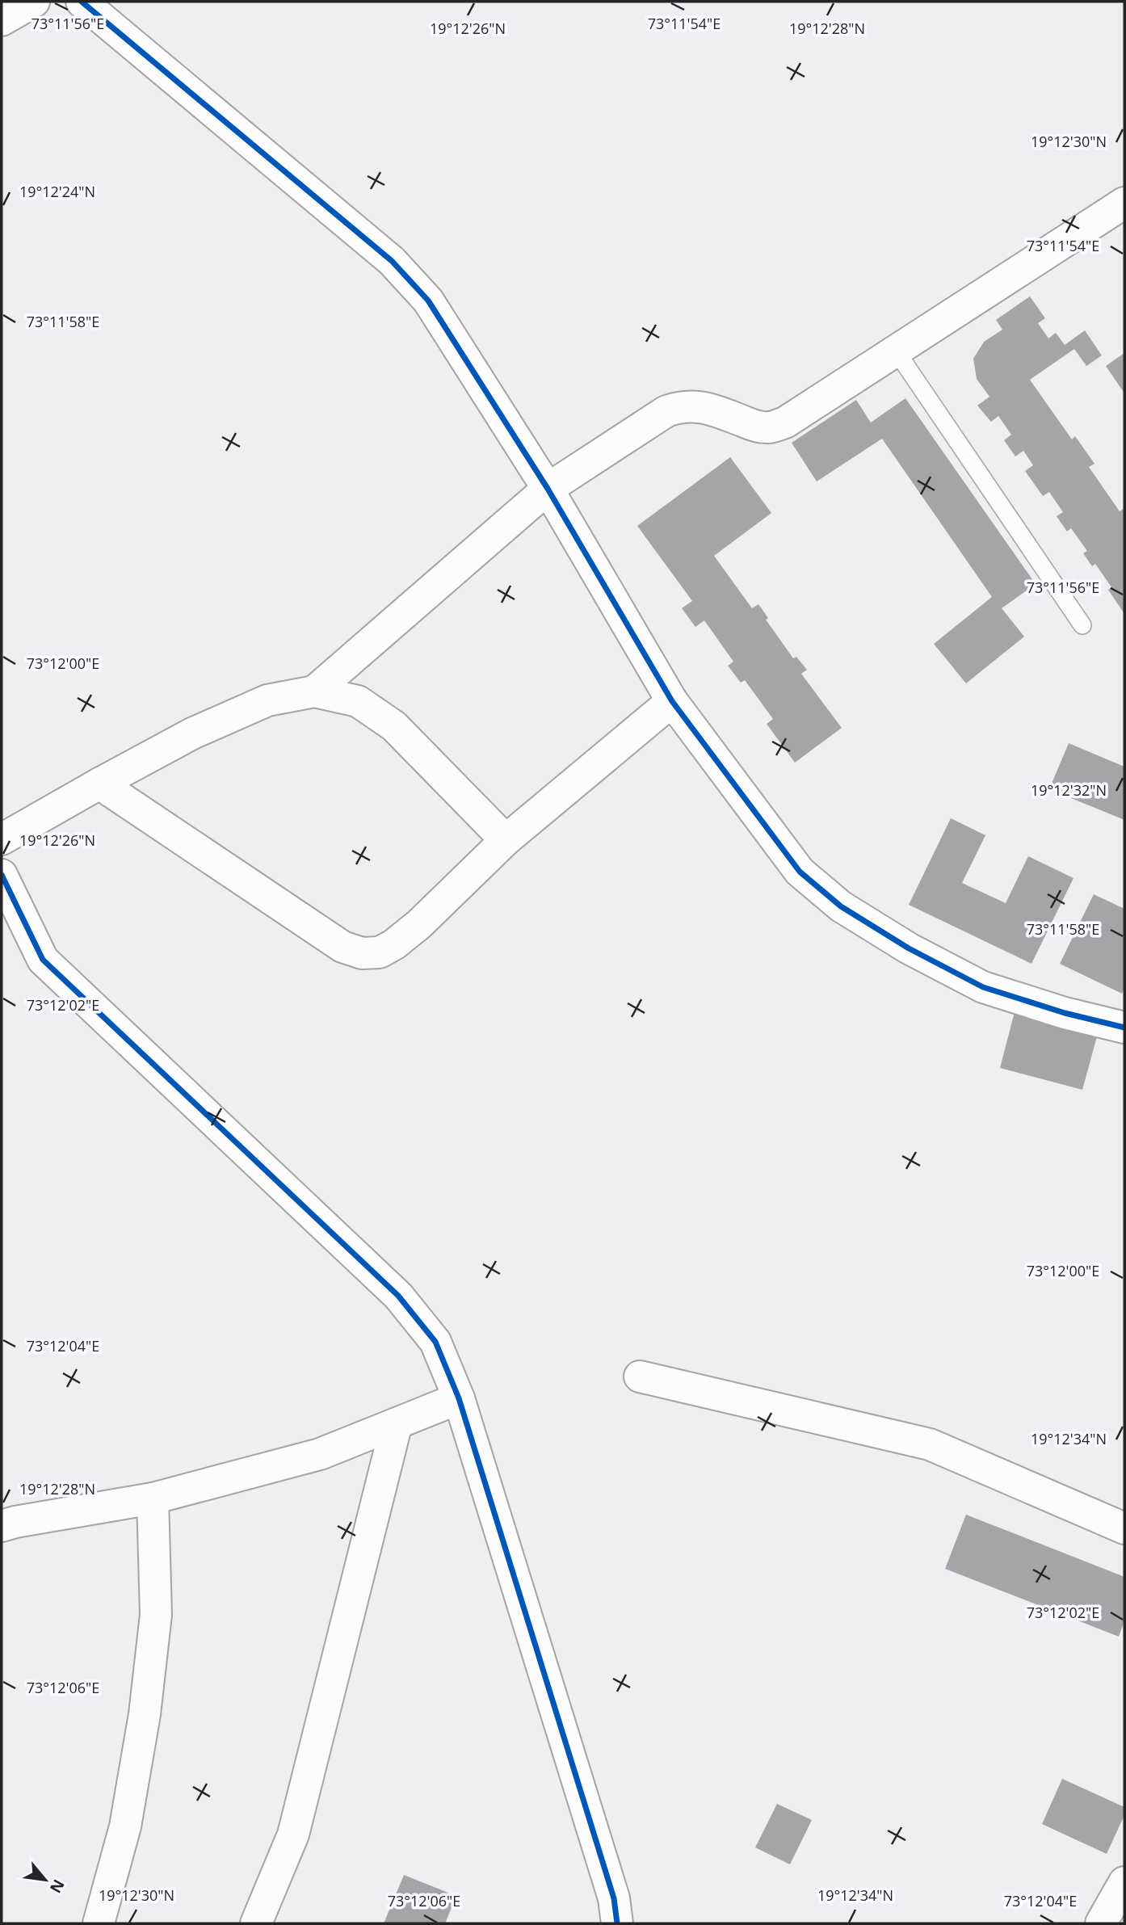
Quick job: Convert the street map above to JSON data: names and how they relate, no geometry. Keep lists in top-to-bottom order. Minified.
{"north":"bottom right","coordinates":["73°11'56\"E","73°11'54\"E","19°12'26\"N","19°12'28\"N","19°12'30\"N","19°12'24\"N","73°11'58\"E","73°12'00\"E","19°12'32\"N","73°12'02\"E","73°12'04\"E","19°12'34\"N","73°12'06\"E"]}
